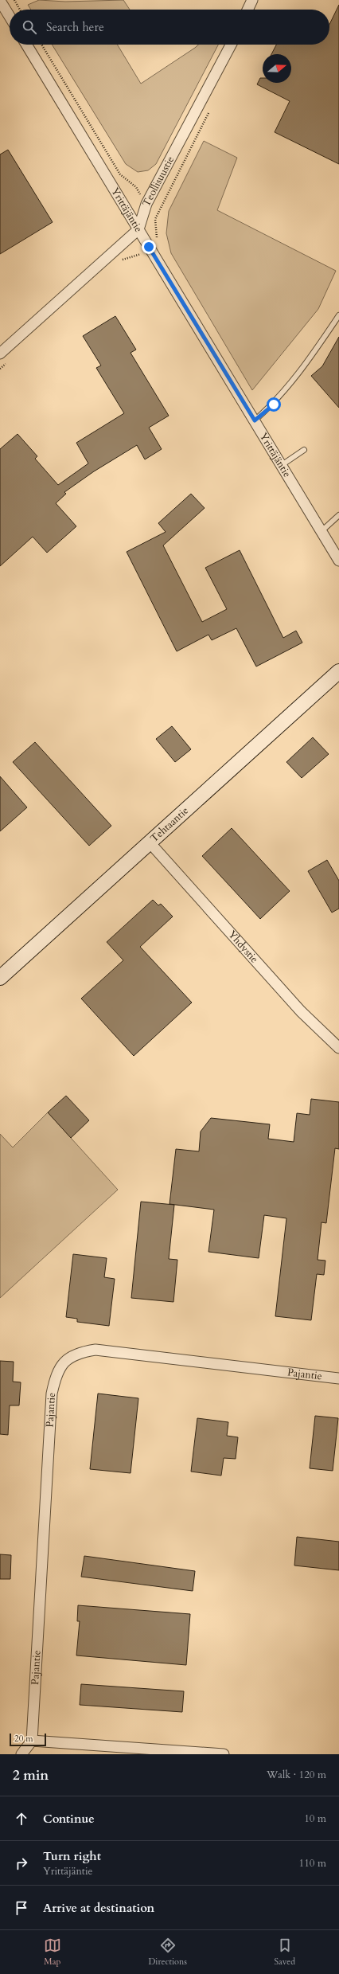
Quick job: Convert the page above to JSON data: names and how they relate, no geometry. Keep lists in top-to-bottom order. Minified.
{"streets":{"street":["Teollisuustie","Yrittäjäntie","Tehtaantie","Yhdystie","Pajantie"]},"crossings":[["Teollisuustie","Yrittäjäntie"],["Tehtaantie","Yhdystie"]],"scale_bar":"20 m","north":"right","page":{"search":"Search here","scale":"20 m","heading":["2 min","Walk · 120 m"],"list":[["Continue","10 m"],["Turn right","Yrittäjäntie","110 m"],"Arrive at destination"],"nav":["Map","Directions","Saved"]}}
